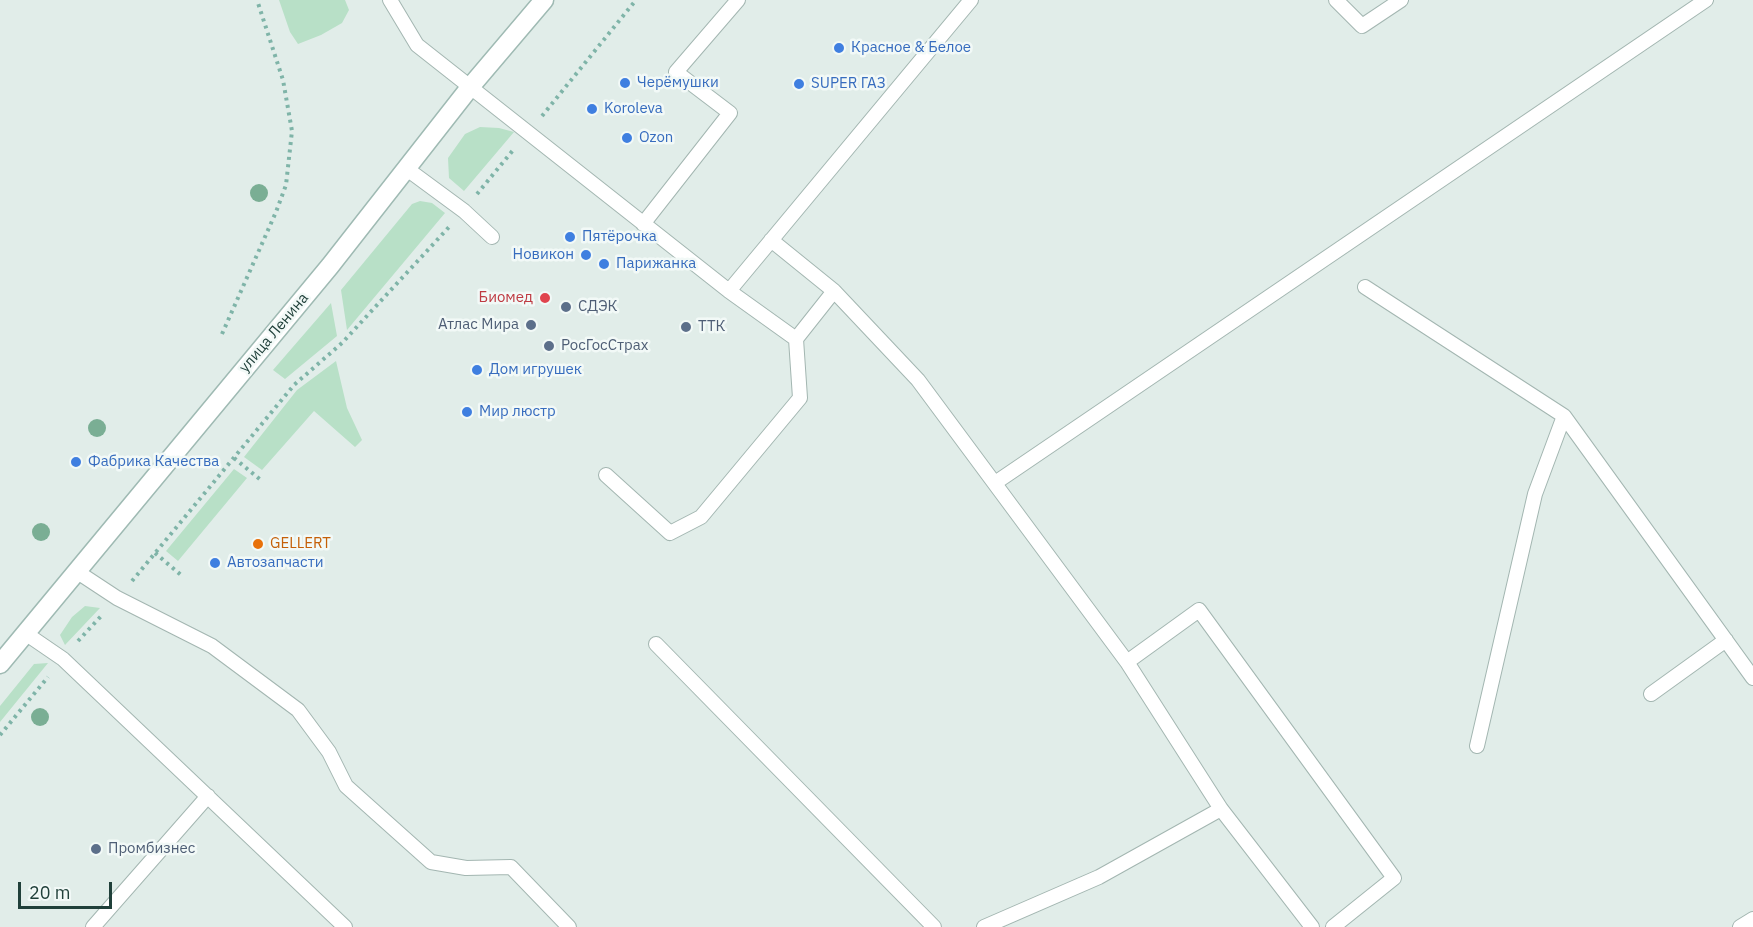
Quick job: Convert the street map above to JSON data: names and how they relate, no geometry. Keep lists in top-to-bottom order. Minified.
{"streets":{"street":["улица Ленина"]},"places":["Красное & Белое","Черёмушки","SUPER ГАЗ","Koroleva","Ozon","Пятёрочка","Новикон","Парижанка","Биомед","СДЭК","Атлас Мира","ТТК","РосГосСтрах","Дом игрушек","Мир люстр","Фабрика Качества","GELLERT","Автозапчасти","Промбизнес"],"scale_bar":"20 m"}
